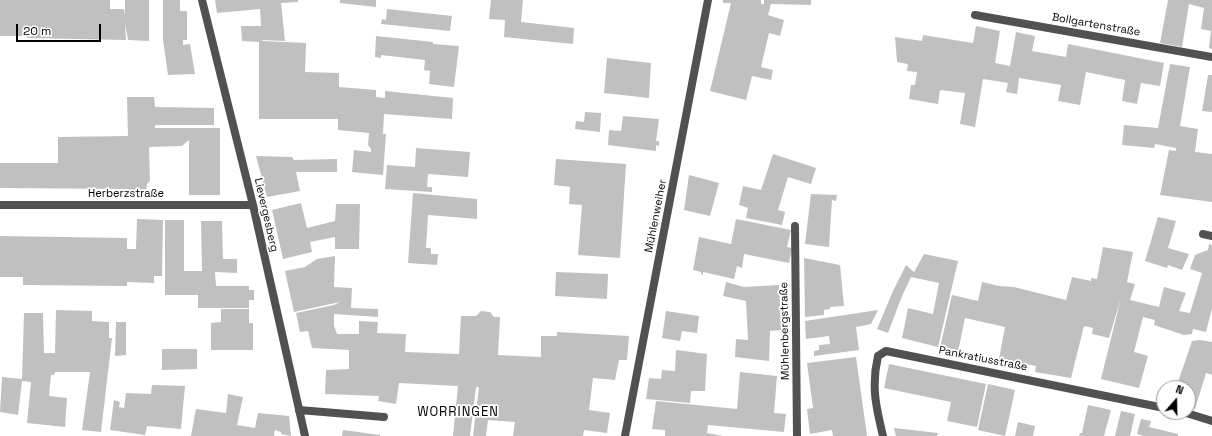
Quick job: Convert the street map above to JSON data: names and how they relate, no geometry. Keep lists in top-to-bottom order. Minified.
{"streets":{"street":["Bollgartenstraße","Herberzstraße","Lievergesberg","Mühlenweiher","Mühlenbergstraße","Pankratiusstraße"]},"crossings":[["Herberzstraße","Lievergesberg"]],"districts":["WORRINGEN"],"scale_bar":"20 m","north":"top"}
